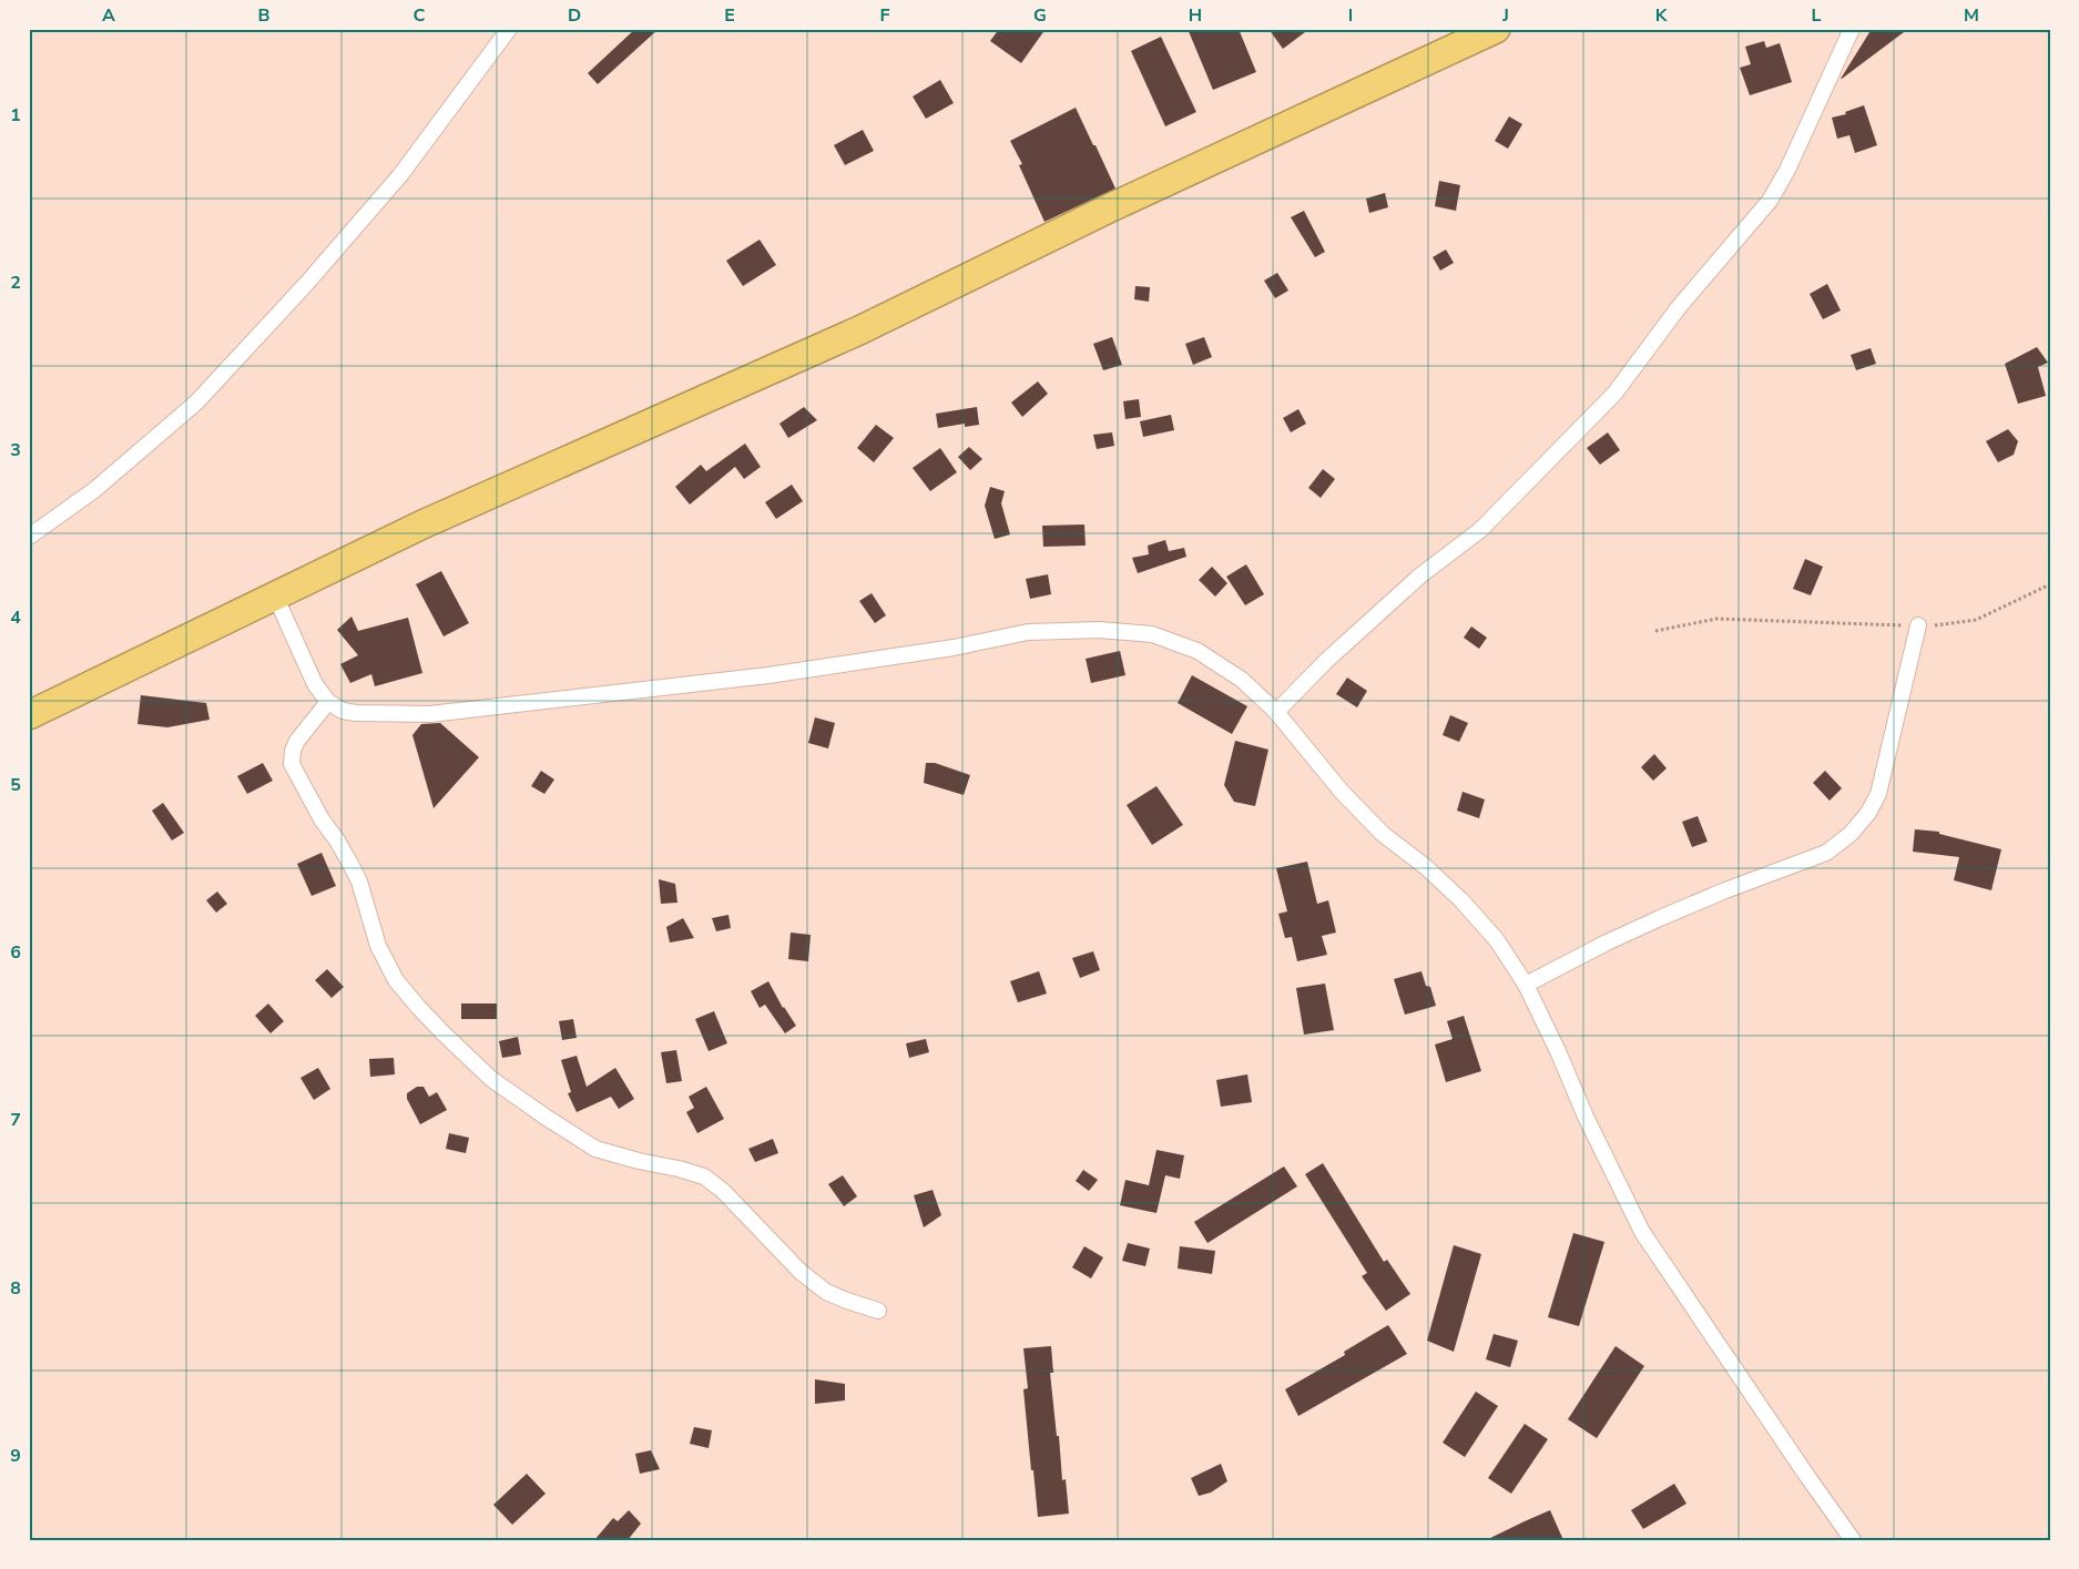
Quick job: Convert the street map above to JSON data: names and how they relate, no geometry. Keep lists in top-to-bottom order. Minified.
{"grid":{"columns":["A","B","C","D","E","F","G","H","I","J","K","L","M"],"rows":["1","2","3","4","5","6","7","8","9"]}}
